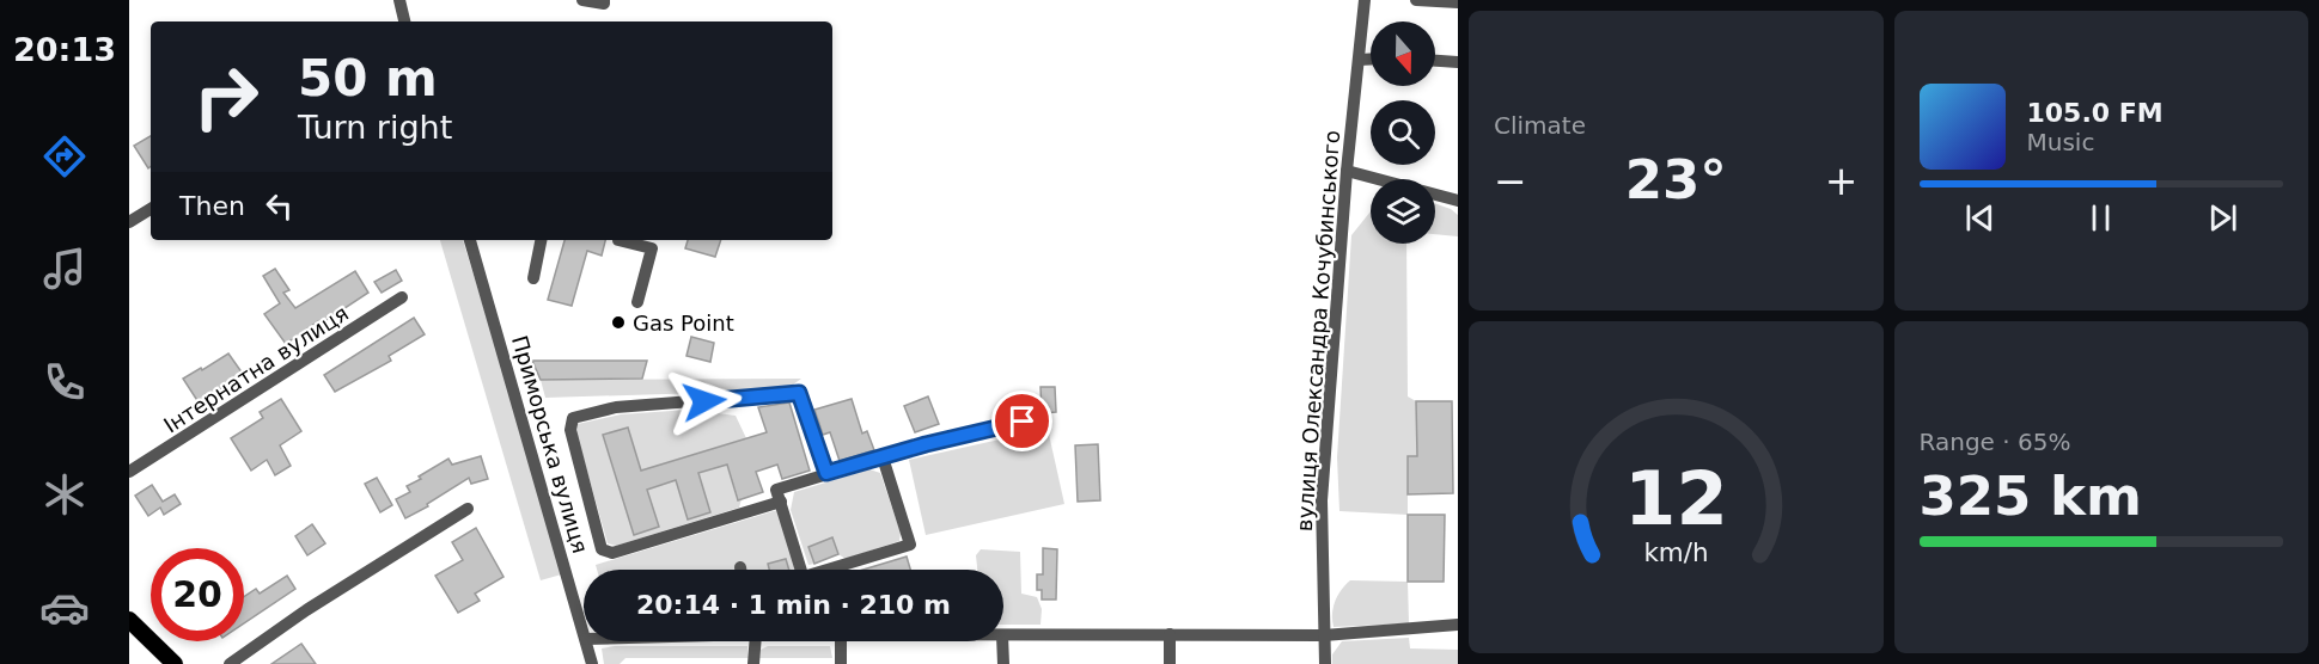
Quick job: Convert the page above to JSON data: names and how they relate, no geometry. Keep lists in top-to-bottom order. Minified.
{"streets":{"street":["вулиця Олександра Кочубинського","Інтернатна вулиця","Приморська вулиця"]},"places":["Gas Point"],"north":"bottom","page":{"tabs":"20:13","tile":["Climate",["Range · 65%","325 km"]],"turn":["50 m","Turn right"],"song":["105.0 FM","Music"],"heat":["−","23°","+"],"then":"Then","limit":"20","trip":"20:14 · 1 min · 210 m","gauge":["12","km/h"]}}
